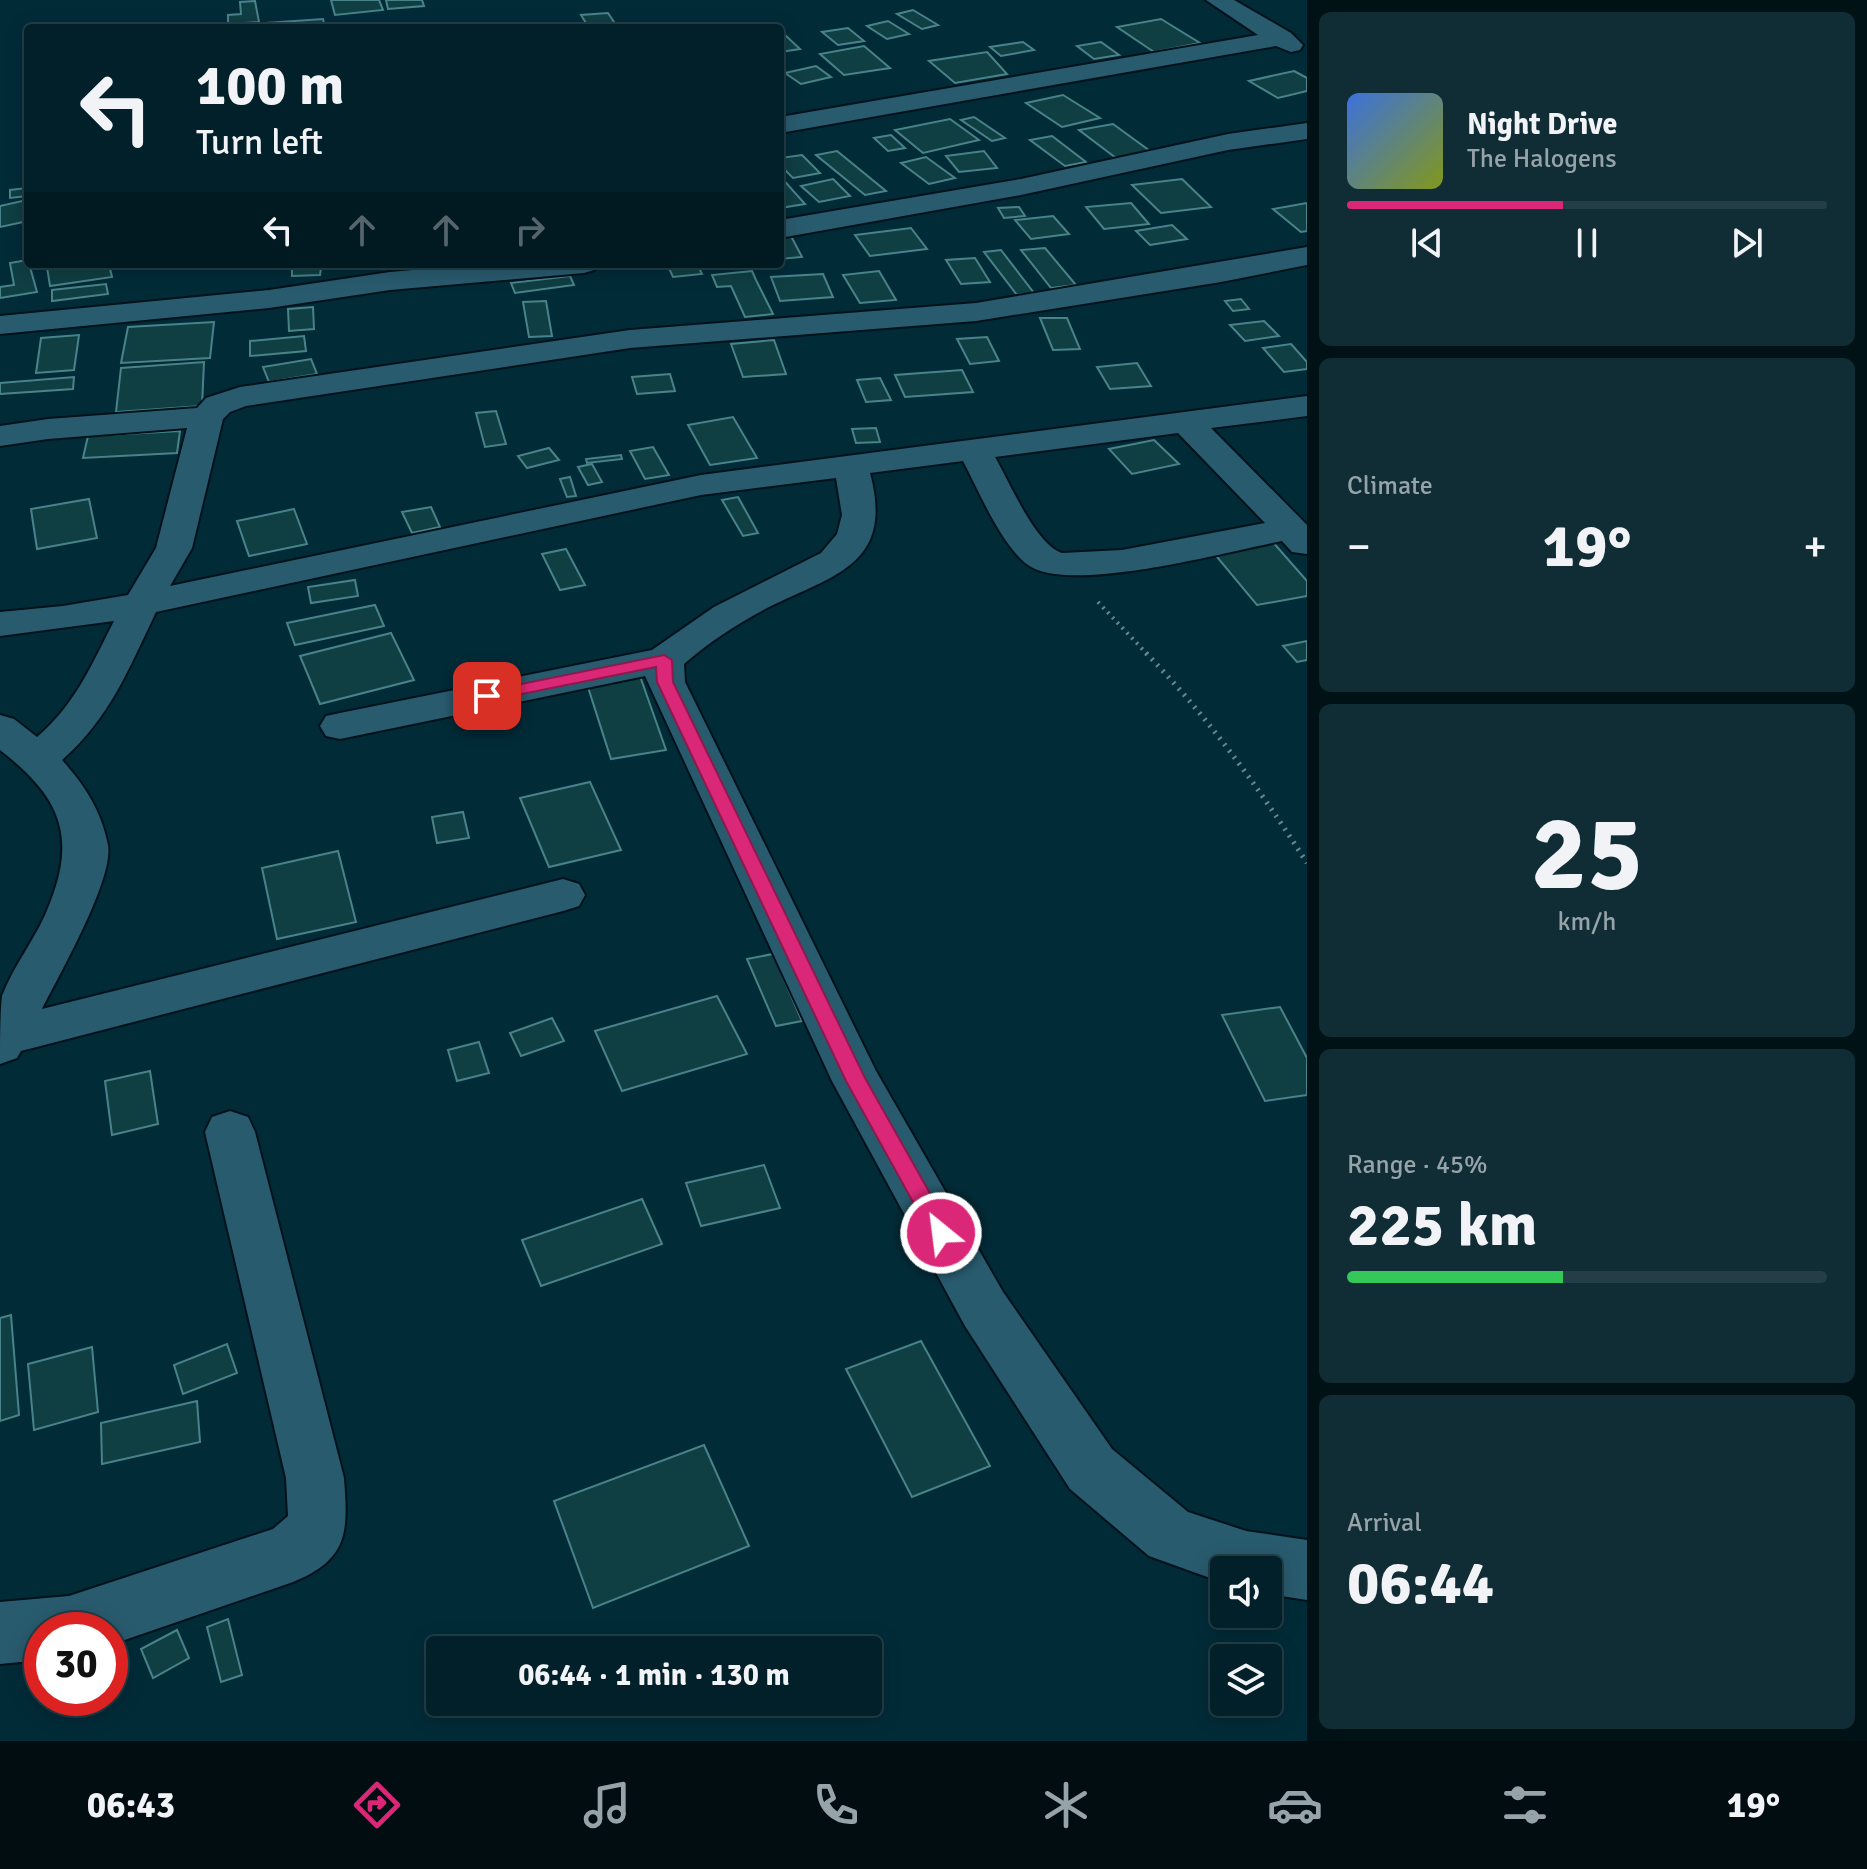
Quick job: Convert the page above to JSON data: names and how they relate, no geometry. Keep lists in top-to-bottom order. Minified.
{"page":{"turn":["100 m","Turn left"],"song":["Night Drive","The Halogens"],"tile":["Climate",["25","km/h"],["Range · 45%","225 km"],["Arrival","06:44"]],"heat":["−","19°","+"],"limit":"30","trip":"06:44 · 1 min · 130 m","tabs":["06:43","19°"]}}
